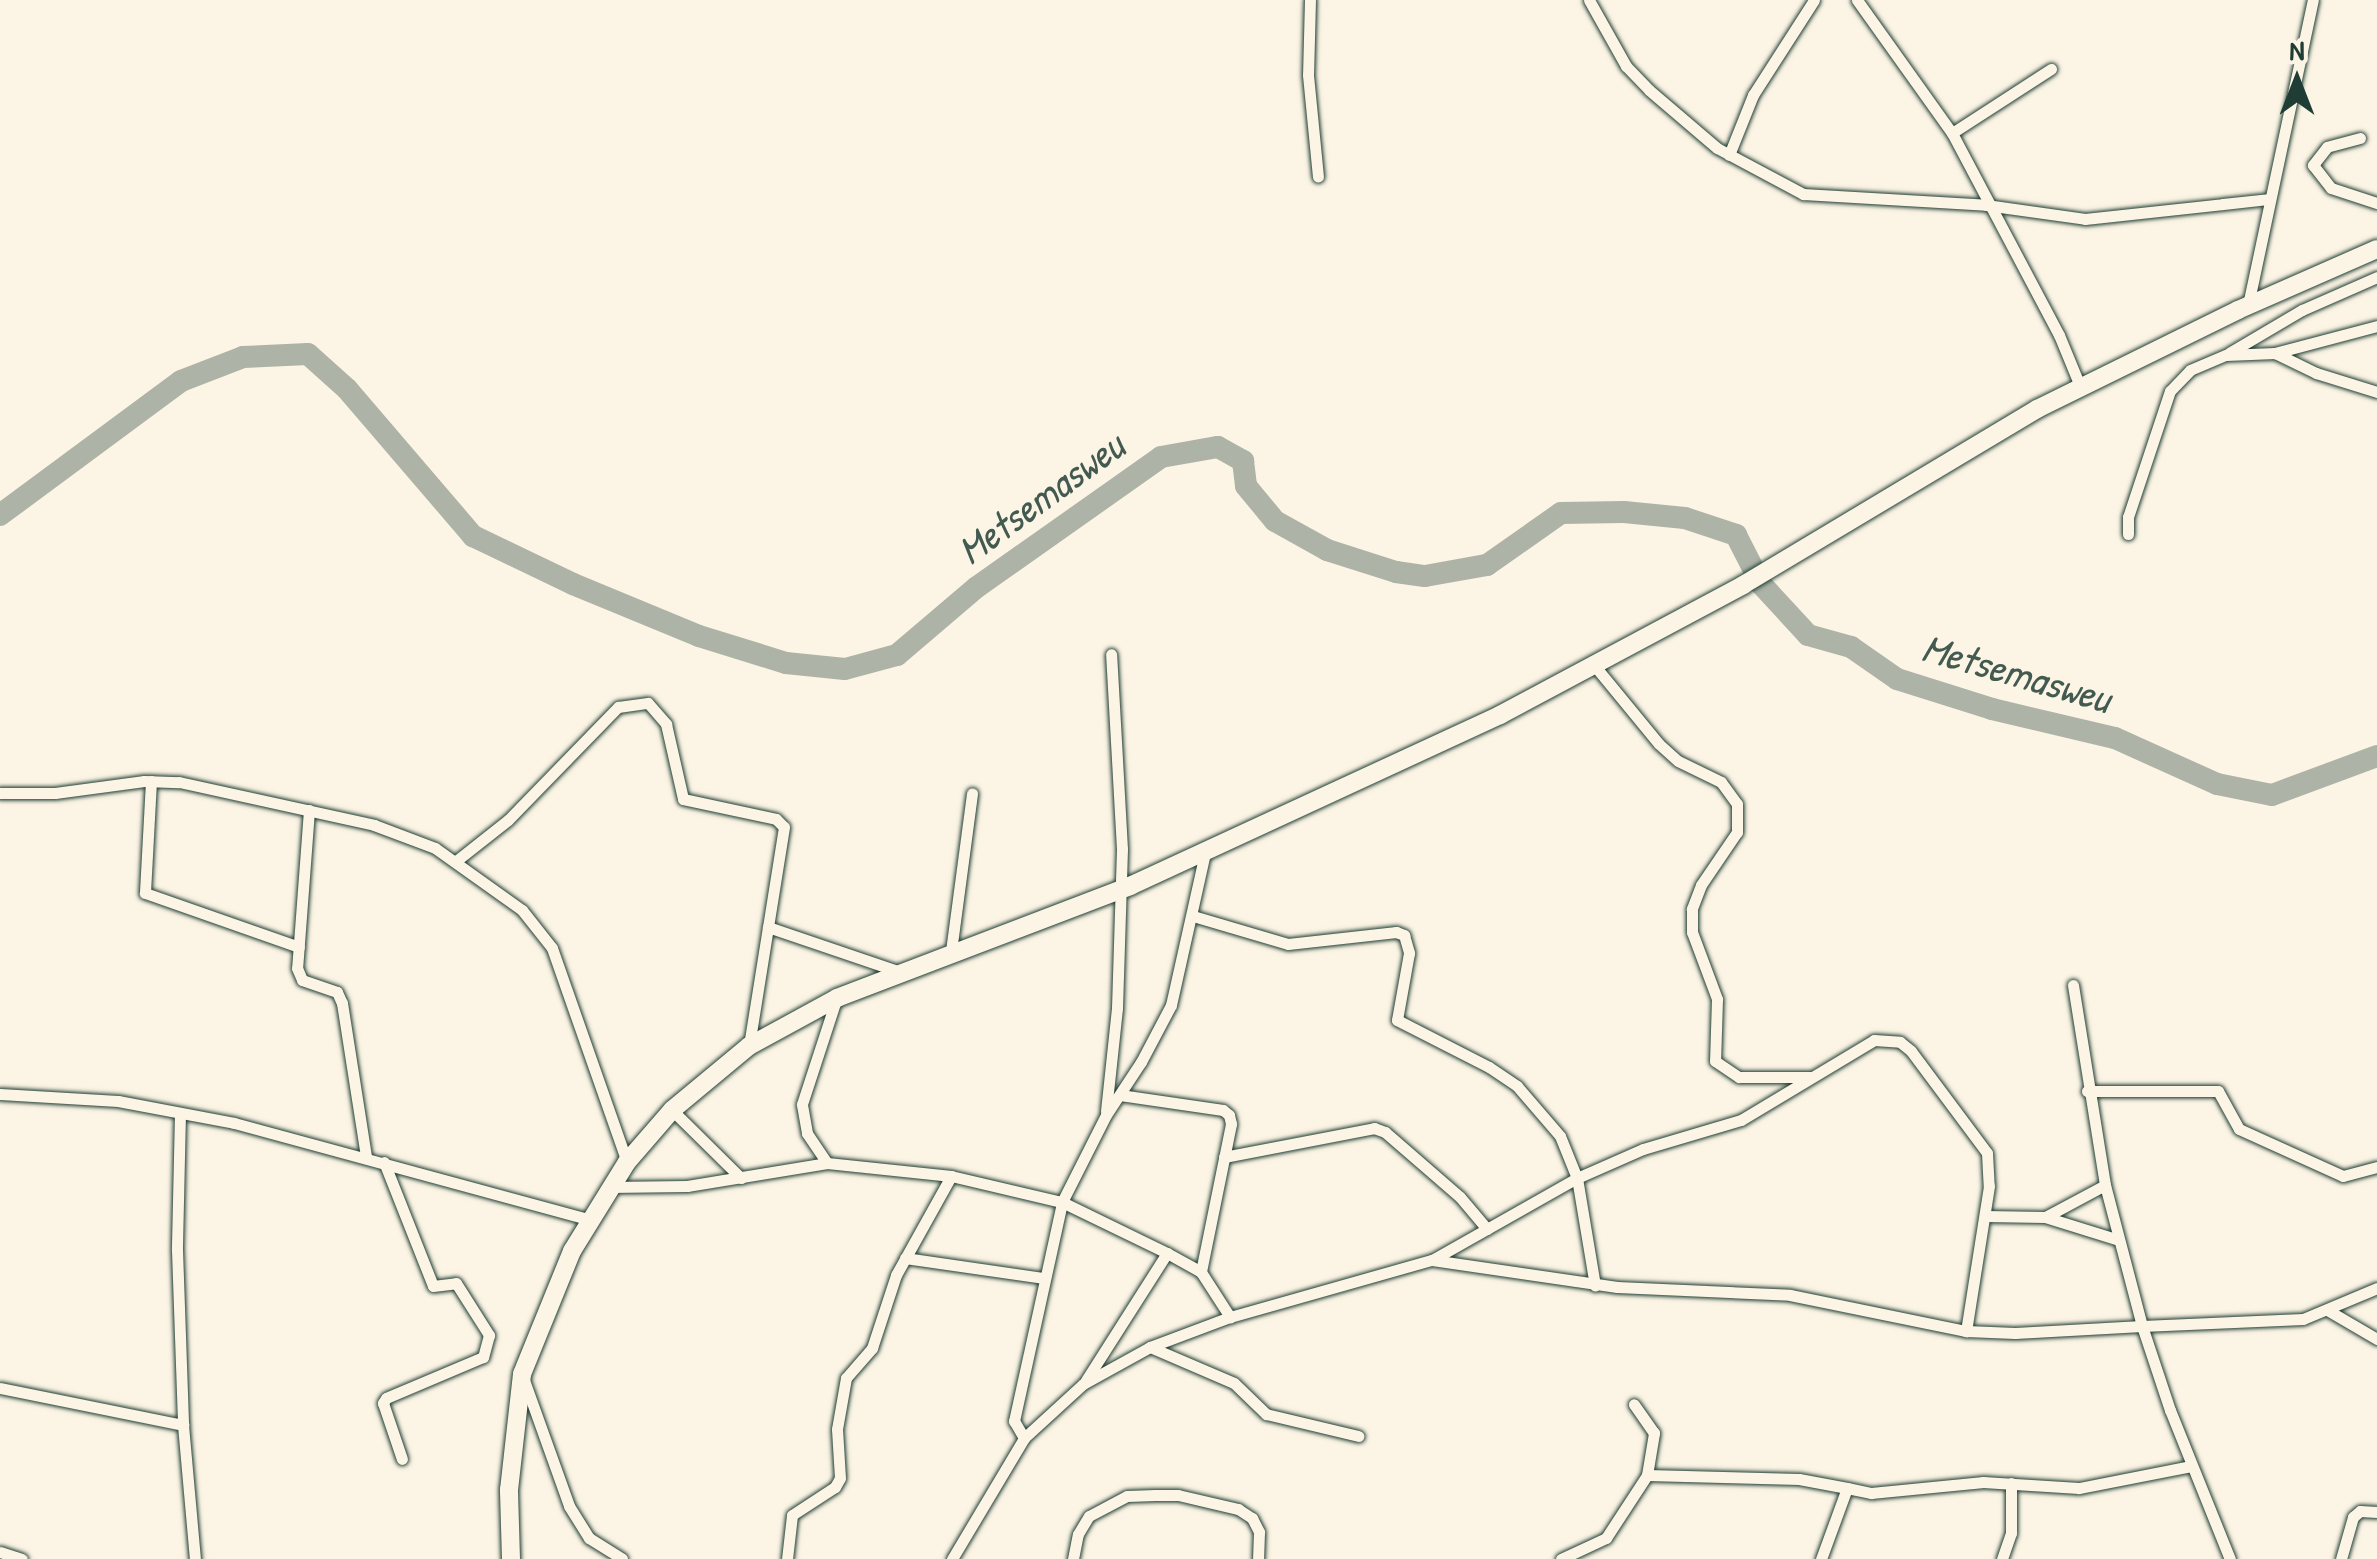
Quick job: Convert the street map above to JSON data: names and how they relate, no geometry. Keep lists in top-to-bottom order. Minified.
{"water":["Metsemasweu"],"north":"top"}
